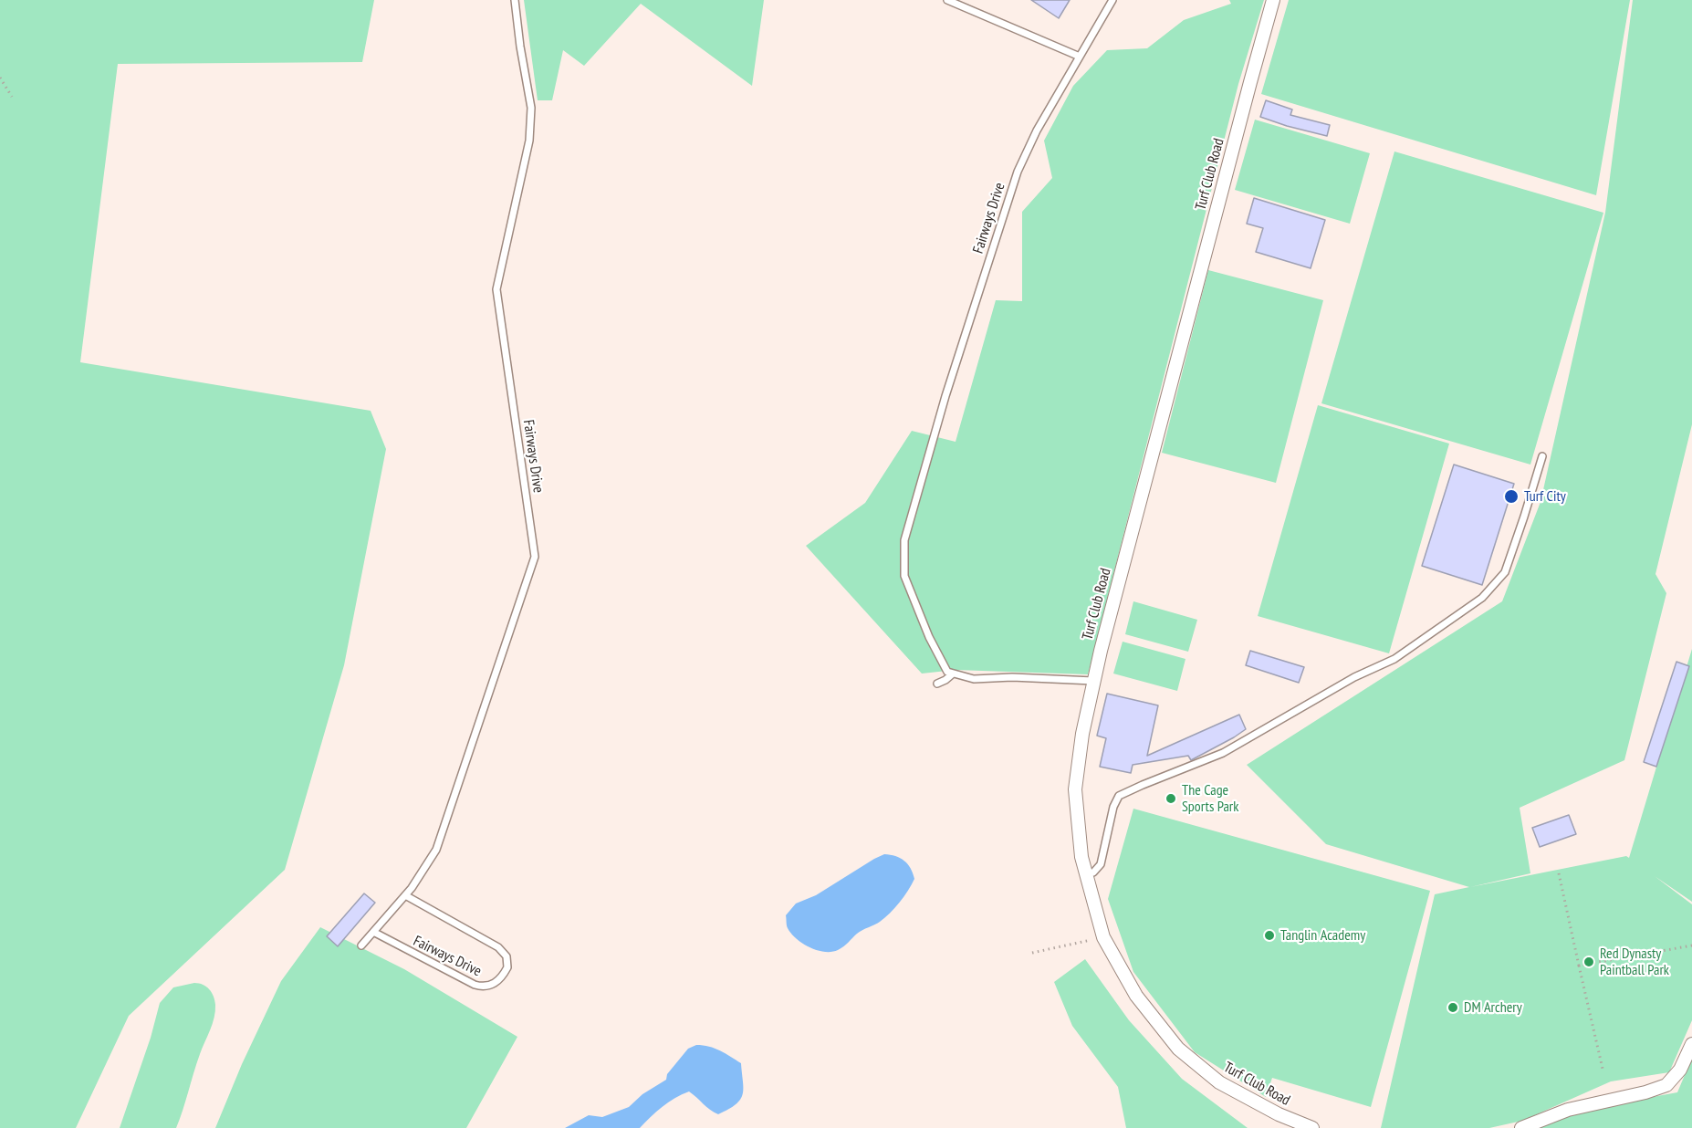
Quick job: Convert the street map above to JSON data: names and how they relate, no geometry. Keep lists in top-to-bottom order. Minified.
{"streets":{"street":["Turf Club Road"],"lane":["Fairways Drive"]},"places":["Turf City","The Cage Sports Park","Tanglin Academy","Red Dynasty Paintball Park","DM Archery"]}
